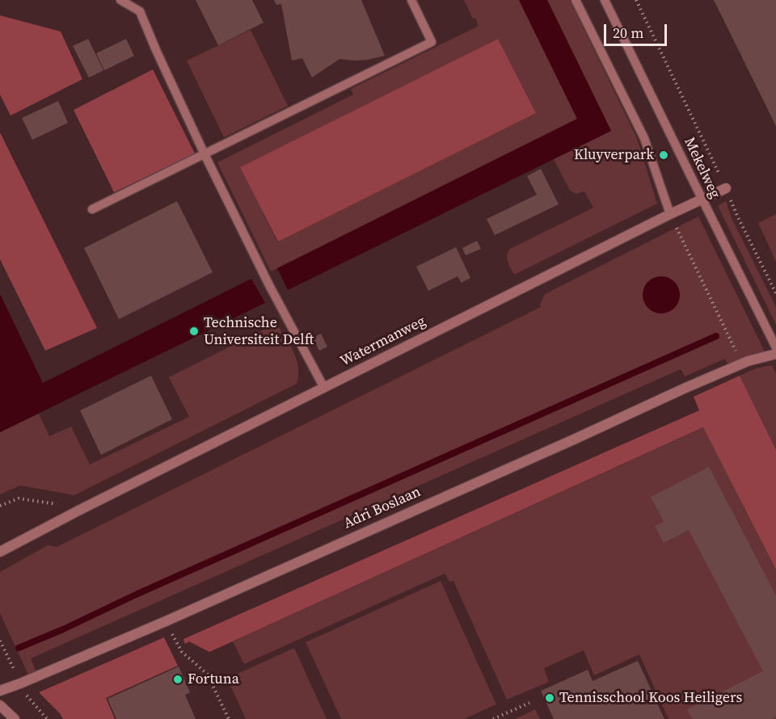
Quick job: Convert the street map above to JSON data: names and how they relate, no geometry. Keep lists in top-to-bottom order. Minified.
{"streets":{"street":["Watermanweg","Adri Boslaan"],"lane":["Mekelweg"]},"crossings":[["Mekelweg","Watermanweg"]],"places":["Kluyverpark","Technische Universiteit Delft","Fortuna","Tennisschool Koos Heiligers"],"scale_bar":"20 m"}
